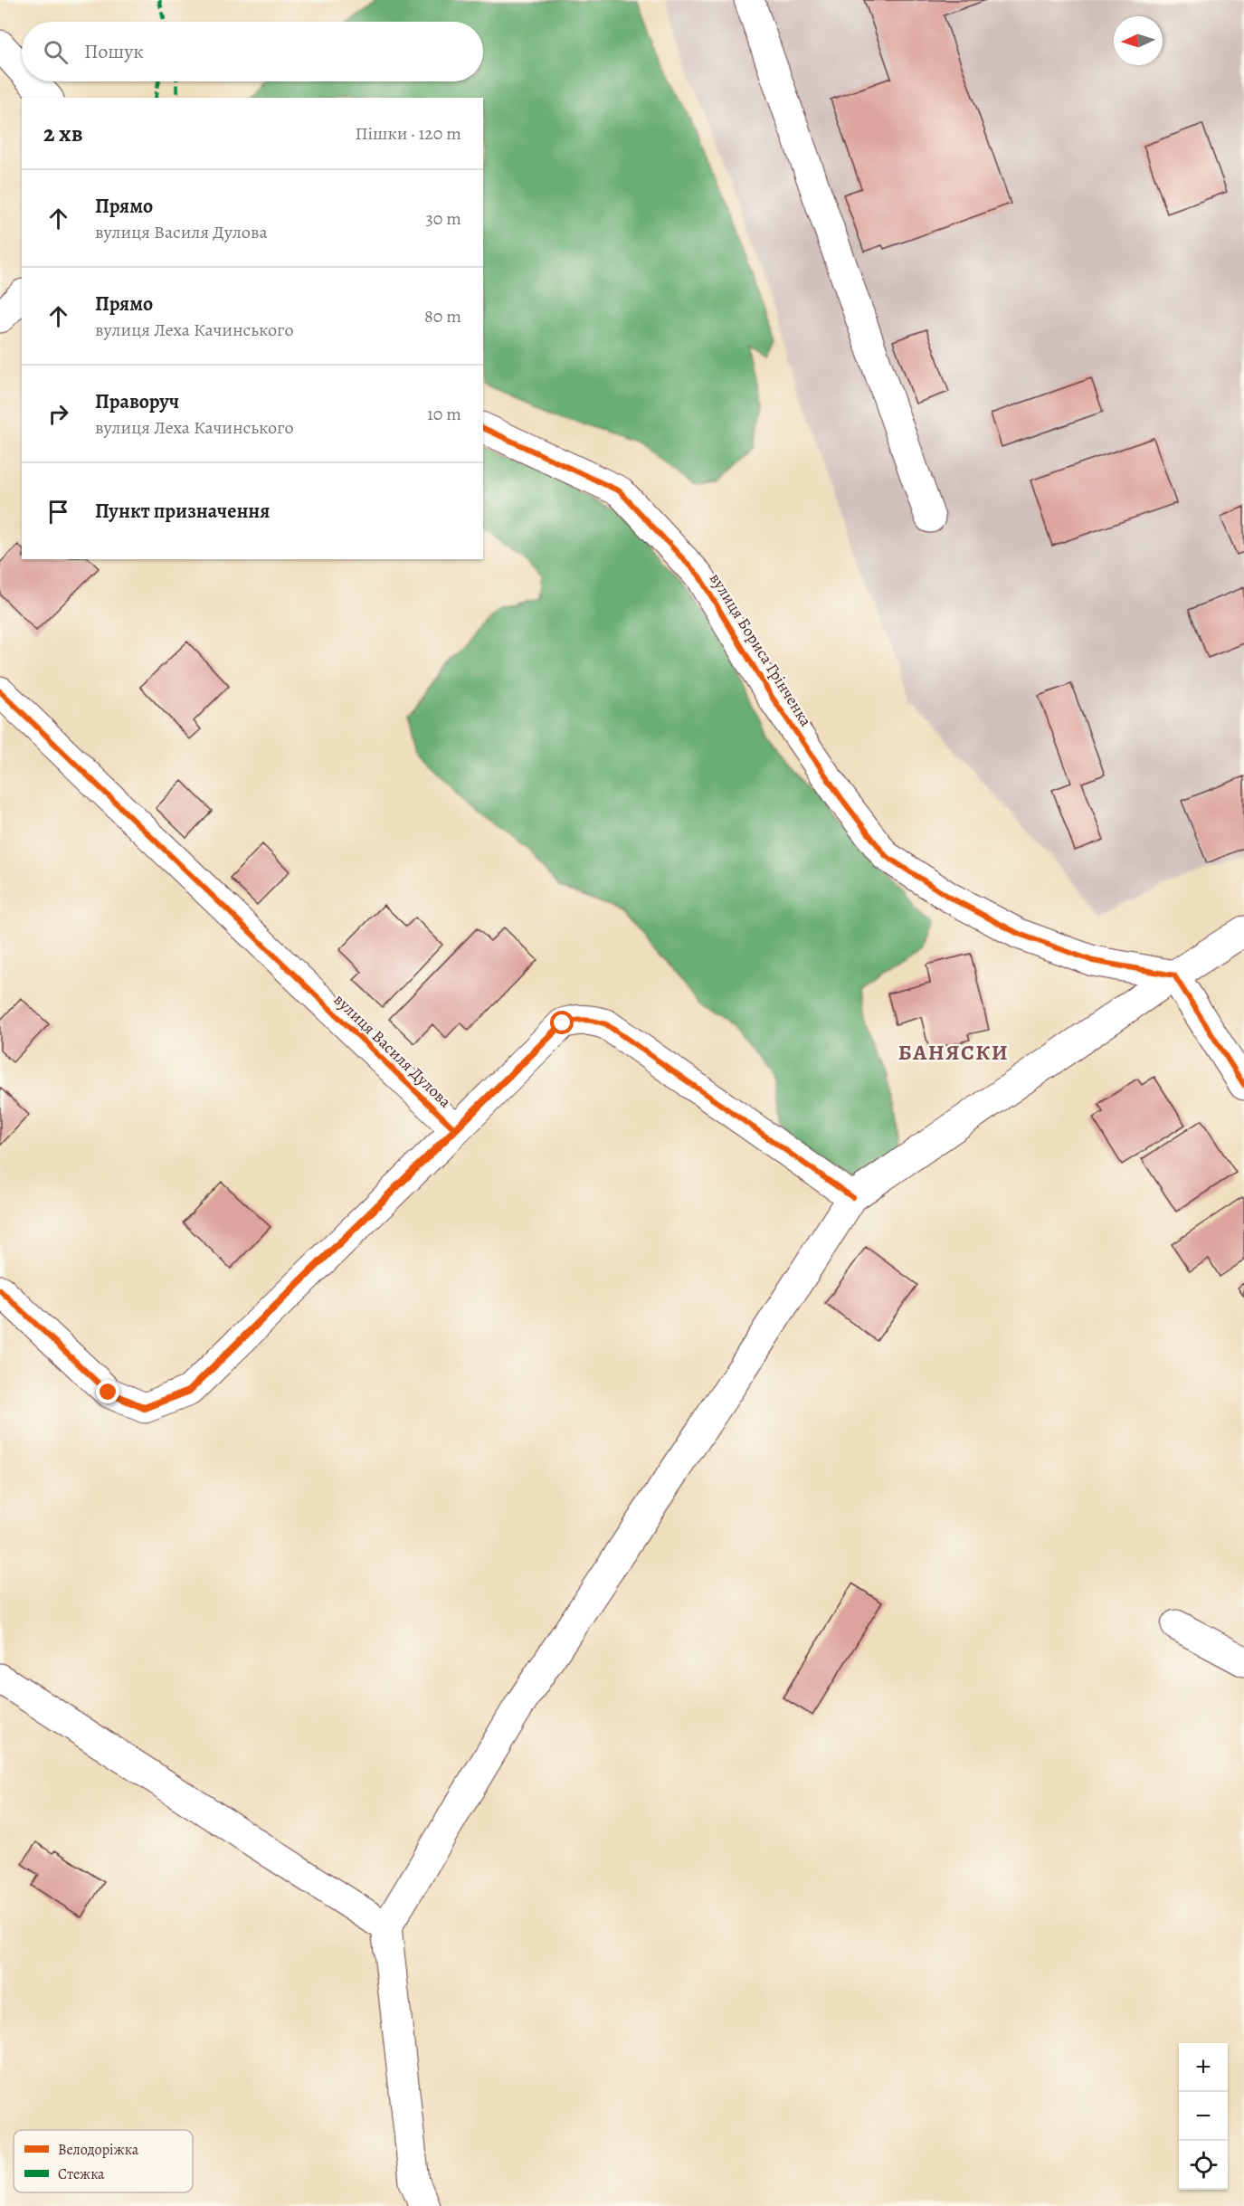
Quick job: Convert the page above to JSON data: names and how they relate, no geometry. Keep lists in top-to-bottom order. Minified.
{"streets":{"street":["вулиця Бориса Грінченка","вулиця Василя Дулова"]},"districts":["БАНЯСКИ"],"legend":["Велодоріжка","Стежка"],"north":"left","page":{"search":"Пошук","heading":["2 хв","Пішки · 120 m"],"list":[["Прямо","вулиця Василя Дулова","30 m"],["Прямо","вулиця Леха Качинського","80 m"],["Праворуч","вулиця Леха Качинського","10 m"],"Пункт призначення"],"map_buttons":["+","−"]}}
